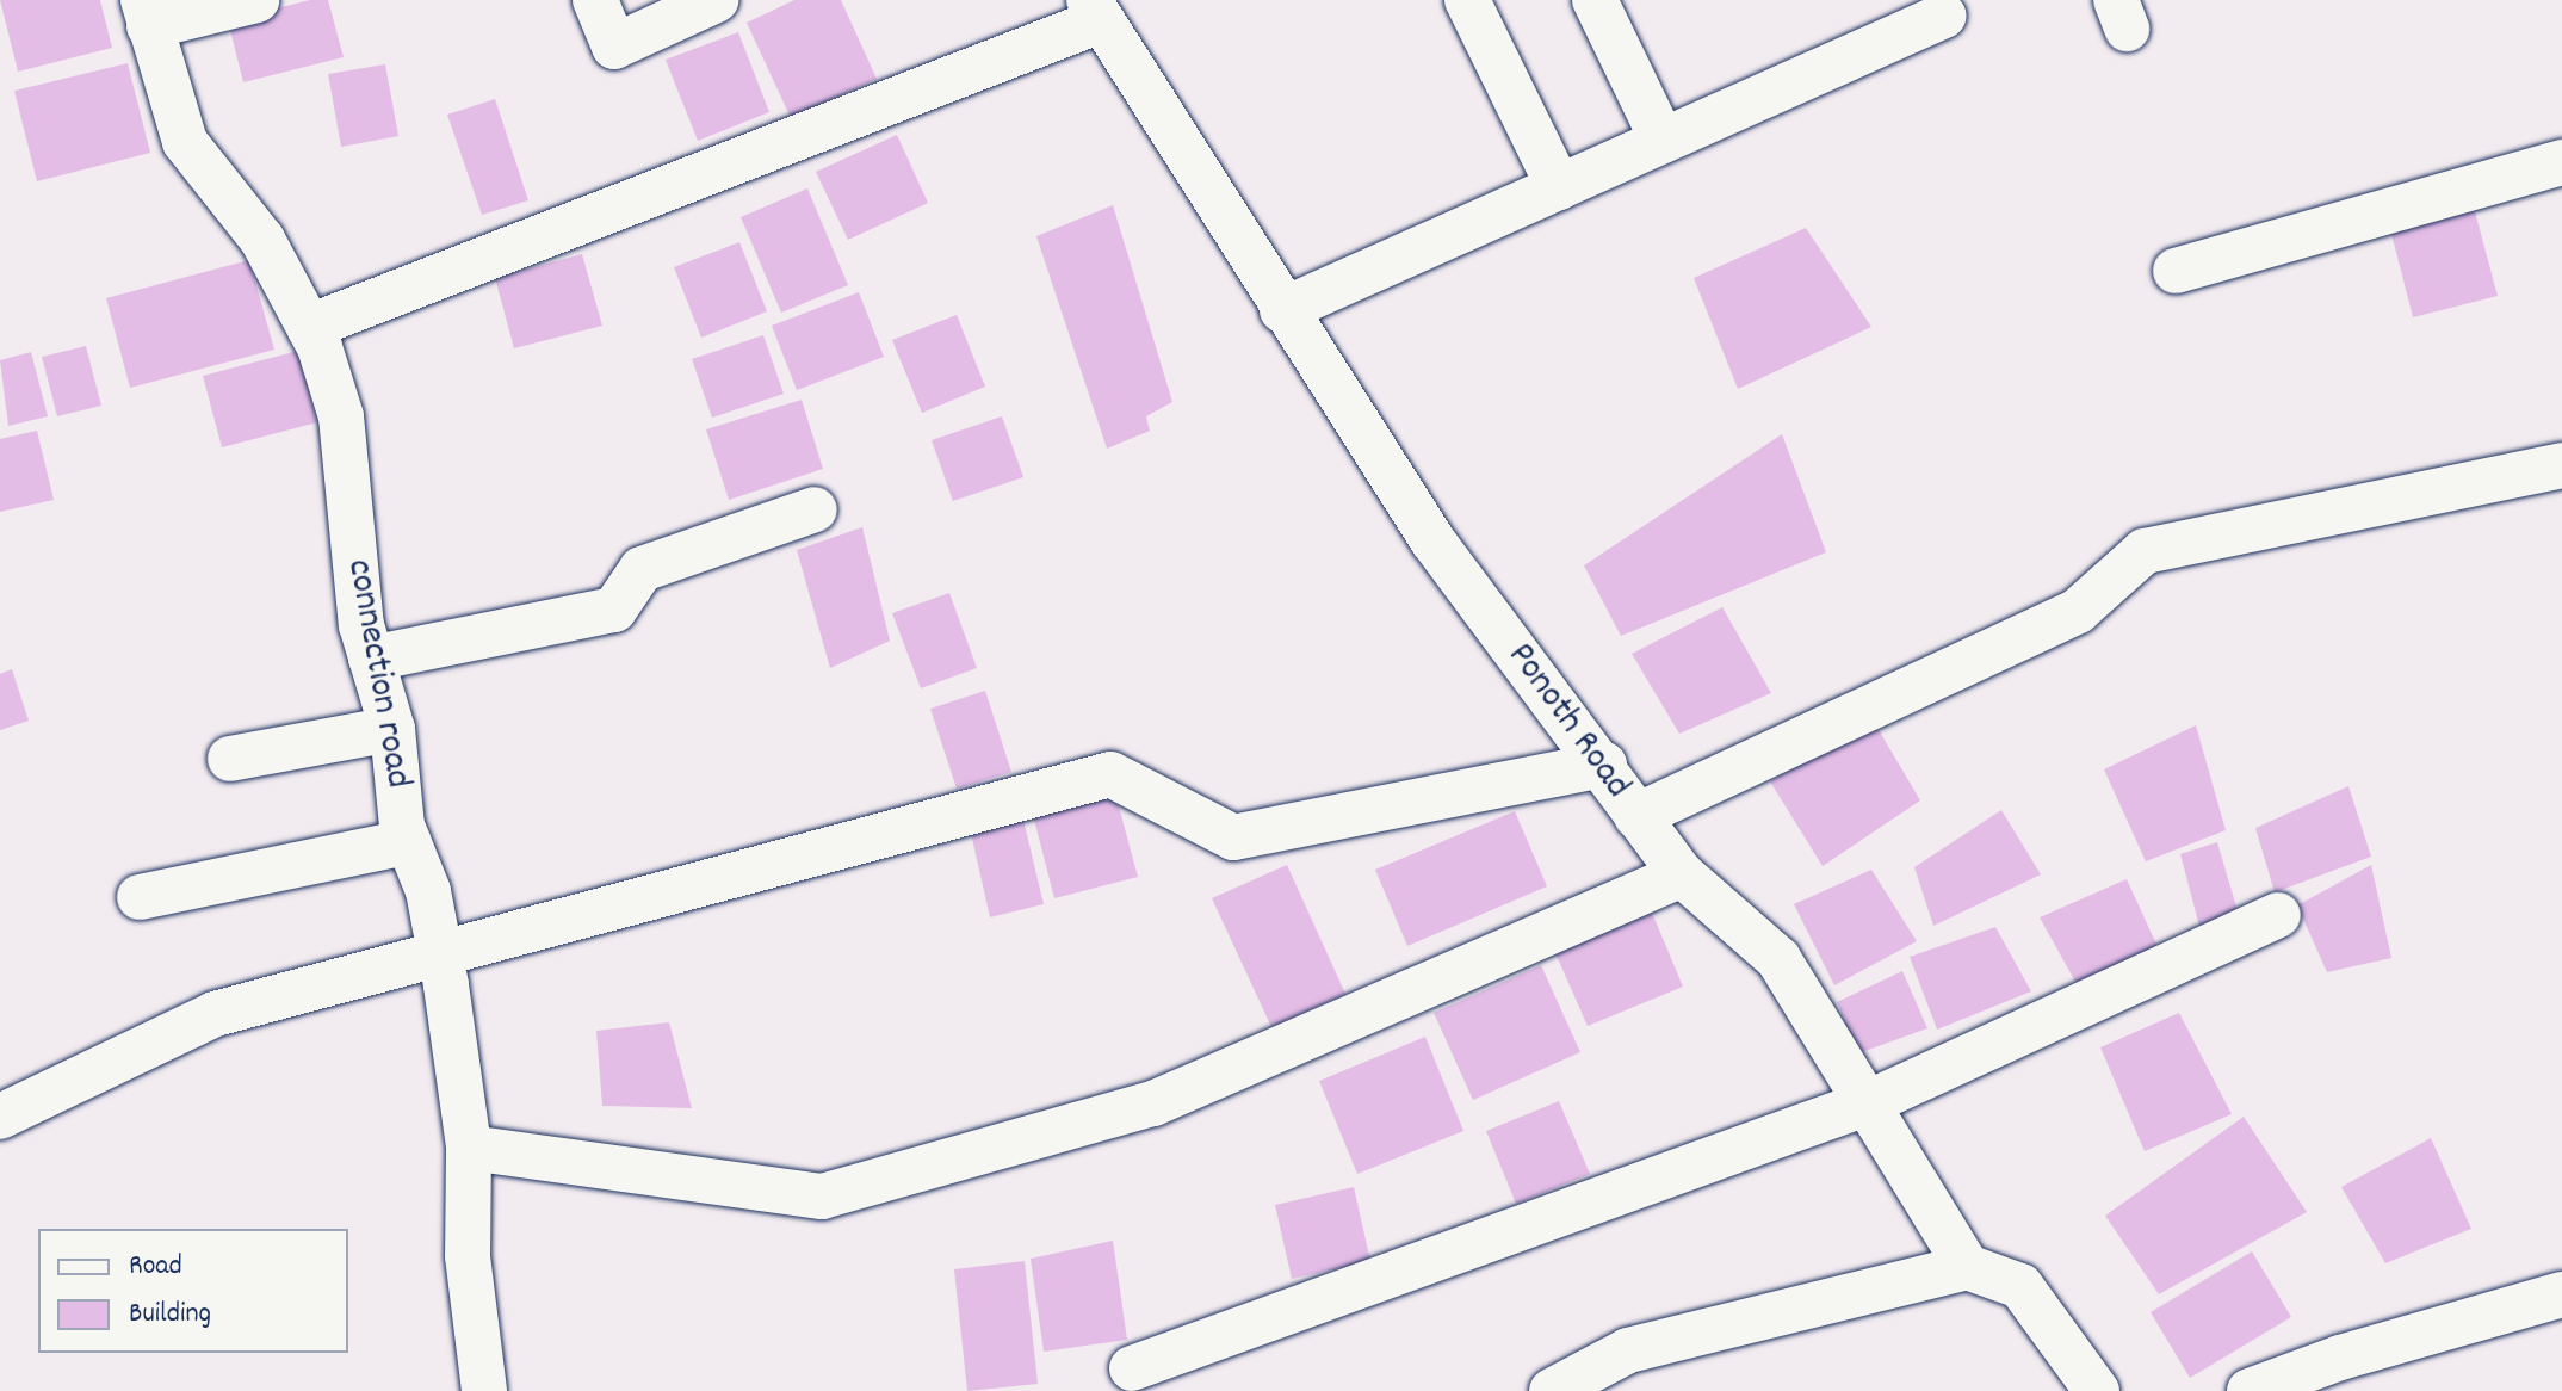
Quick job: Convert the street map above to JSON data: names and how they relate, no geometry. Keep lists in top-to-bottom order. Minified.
{"streets":{"street":["connection road","Ponoth Road"]},"legend":["Road","Building"]}
